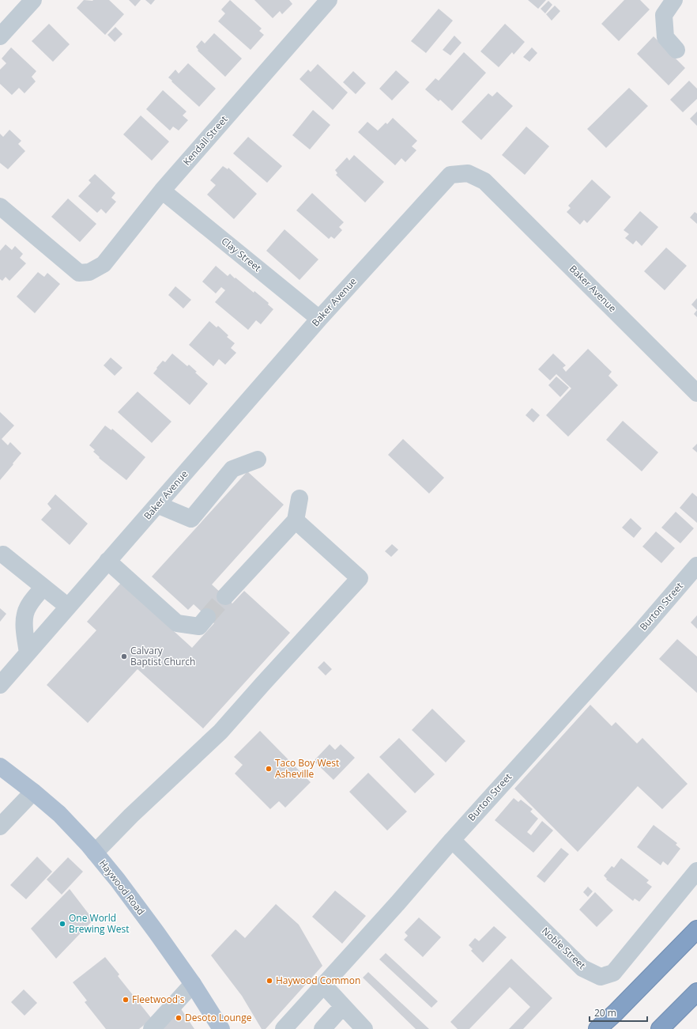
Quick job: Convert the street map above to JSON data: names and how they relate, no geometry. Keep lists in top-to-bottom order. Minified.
{"streets":{"main road":["Haywood Road"],"street":["Kendall Street","Clay Street","Baker Avenue","Burton Street","Noble Street"]},"crossings":[["Kendall Street","Clay Street"],["Clay Street","Baker Avenue"],["Burton Street","Noble Street"]],"places":["Calvary Baptist Church","Taco Boy West Asheville","One World Brewing West","Haywood Common","Fleetwood's","Desoto Lounge"],"scale_bar":"20 m"}
